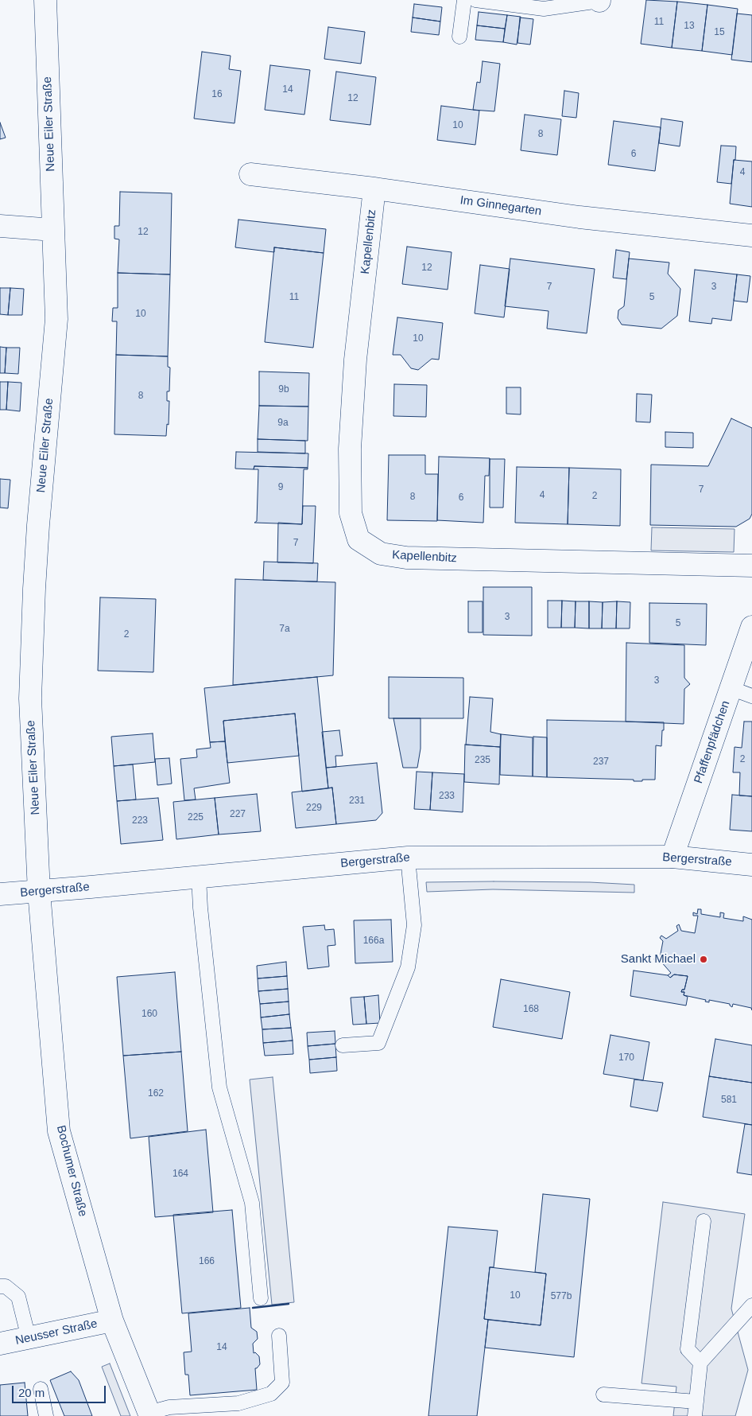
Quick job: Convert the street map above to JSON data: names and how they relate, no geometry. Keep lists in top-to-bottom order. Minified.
{"streets":{"street":["Neue Eiler Straße","Im Ginnegarten","Kapellenbitz","Pfaffenpfädchen","Bergerstraße","Bochumer Straße","Neusser Straße"]},"crossings":[["Neue Eiler Straße","Bergerstraße"],["Neue Eiler Straße","Bochumer Straße"],["Im Ginnegarten","Kapellenbitz"],["Pfaffenpfädchen","Bergerstraße"],["Bergerstraße","Bochumer Straße"],["Bochumer Straße","Neusser Straße"]],"places":["Sankt Michael"],"house_numbers":["11","13","15","14","16","12","10","8","6","4","12","12","7","3","11","5","10","10","9b","8","9a","9","7","4","2","8","6","7","3","5","7a","2","3","2","235","237","233","231","229","227","225","223","166a","168","160","170","162","581","164","166","10","577b","14"],"scale_bar":"20 m"}
